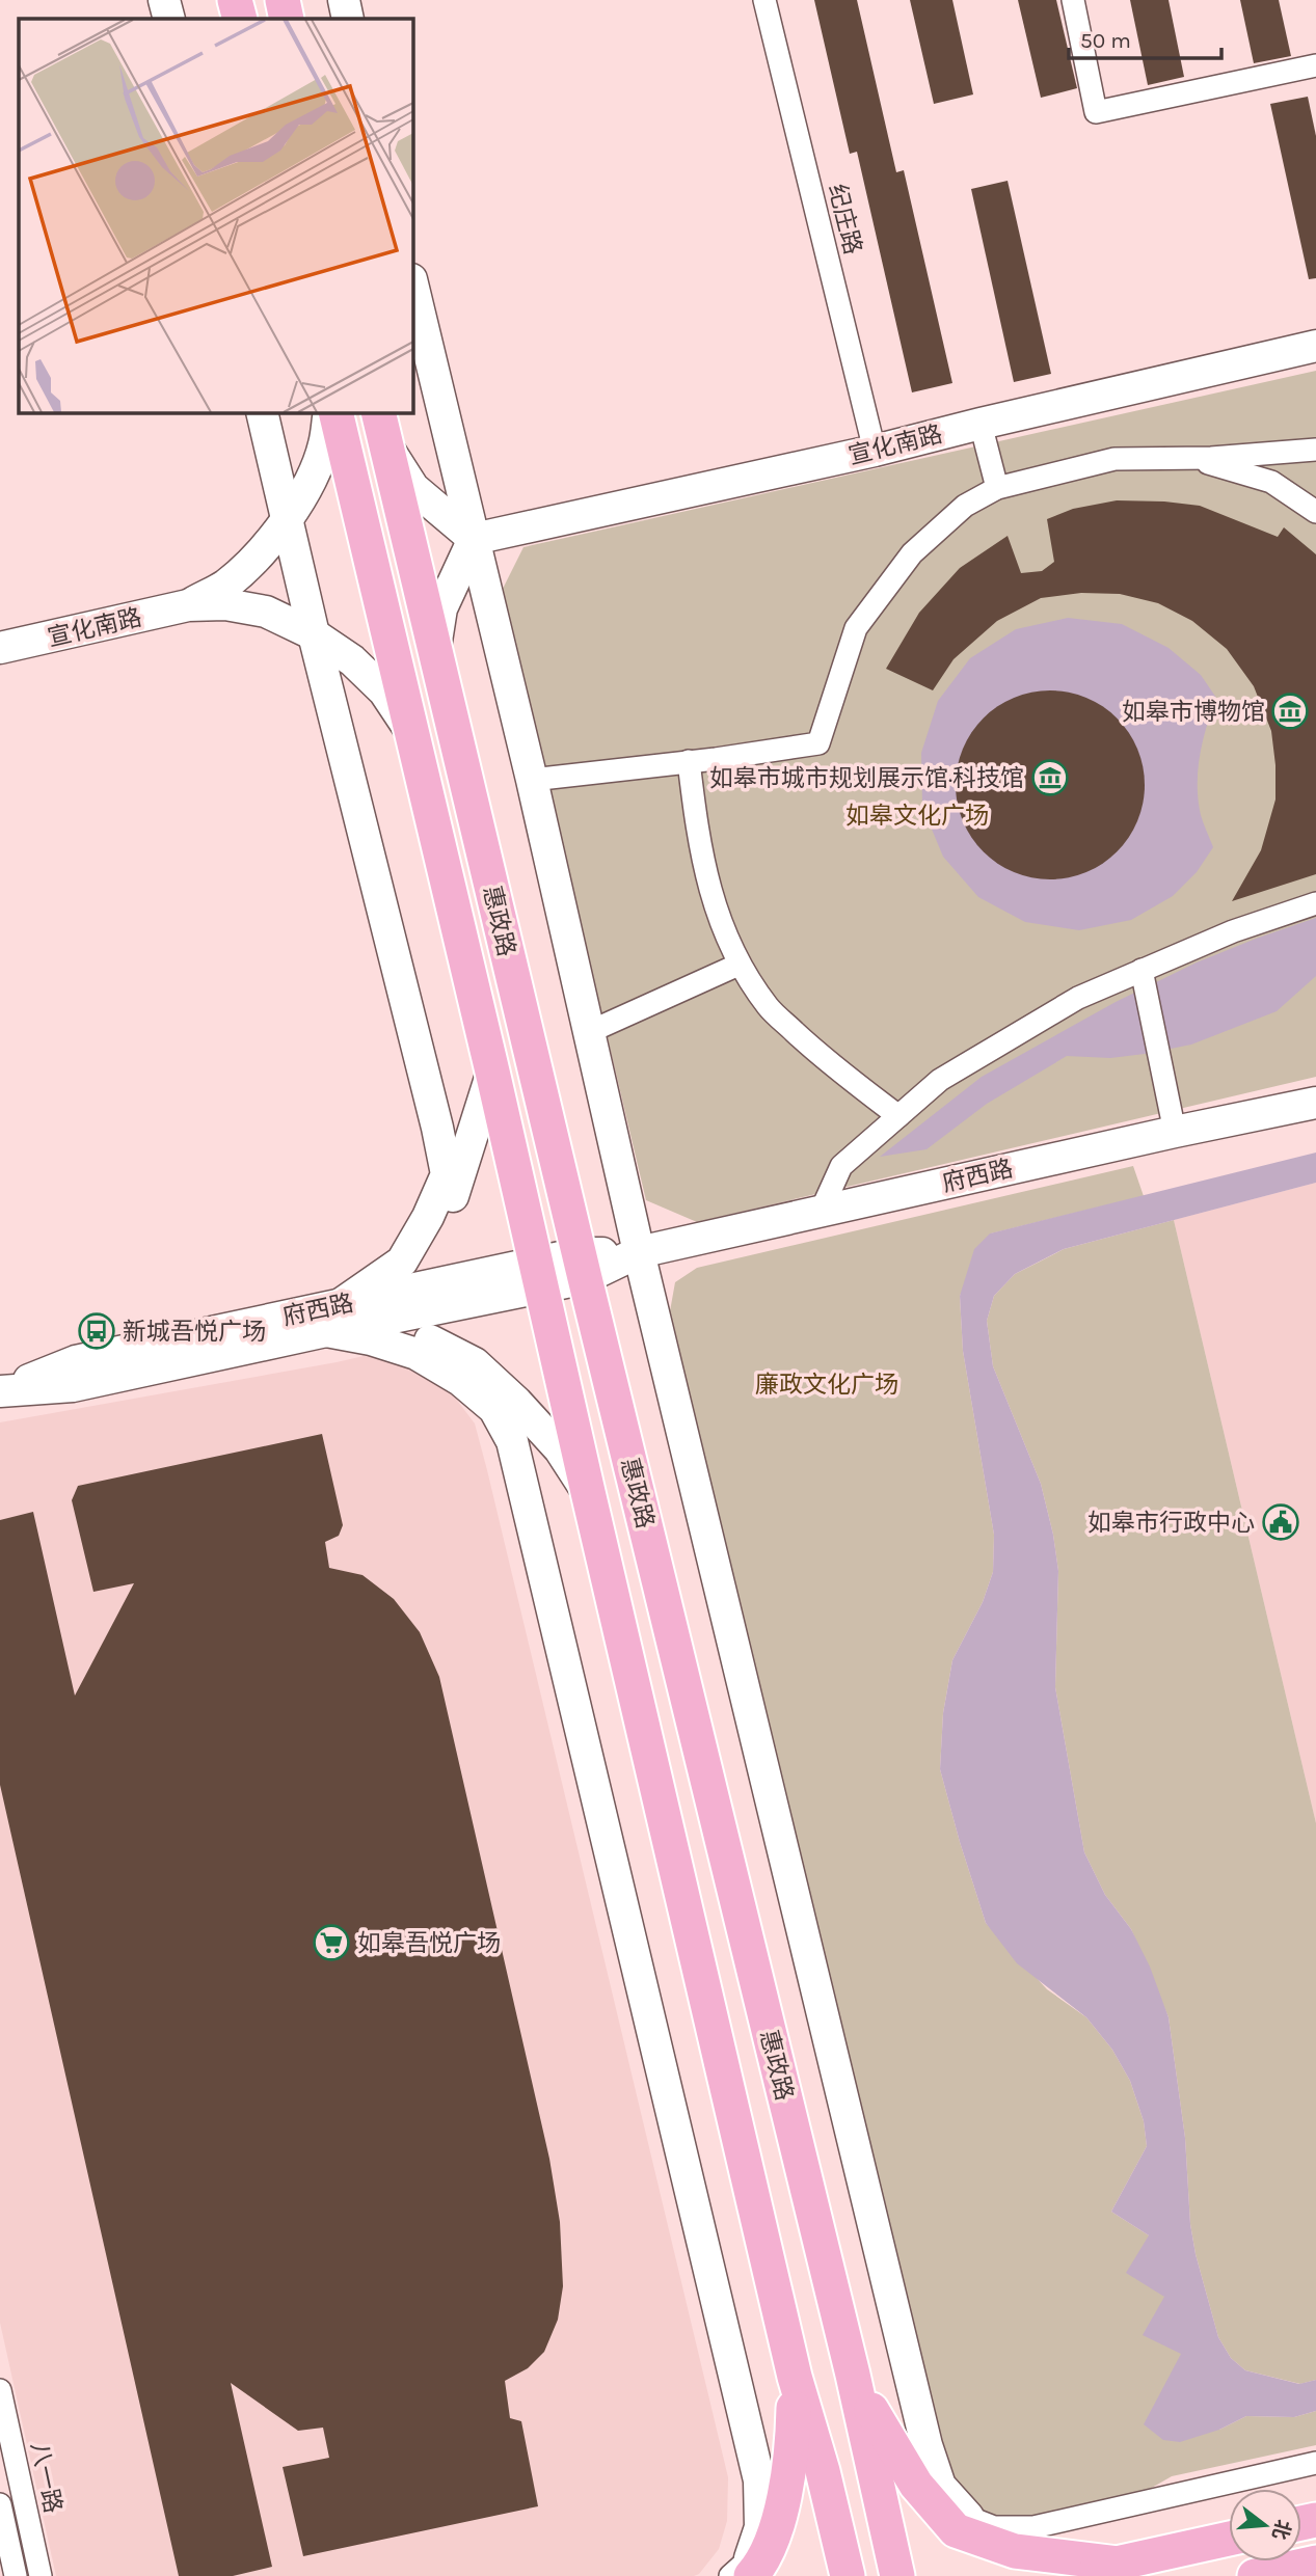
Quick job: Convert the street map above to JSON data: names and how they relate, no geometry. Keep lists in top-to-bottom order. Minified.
{"streets":{"main road":["宣化南路","惠政路","府西路"],"street":["纪庄路","八一路"]},"crossings":[["纪庄路","宣化南路"],["惠政路","府西路"]],"parks":["如皋文化广场","廉政文化广场"],"places":{"museum":["如皋市博物馆","如皋市城市规划展示馆·科技馆"],"bus stop":["新城吾悦广场"],"public building":["如皋市行政中心"],"supermarket":["如皋吾悦广场"]},"scale_bar":"50 m","north":"right"}
